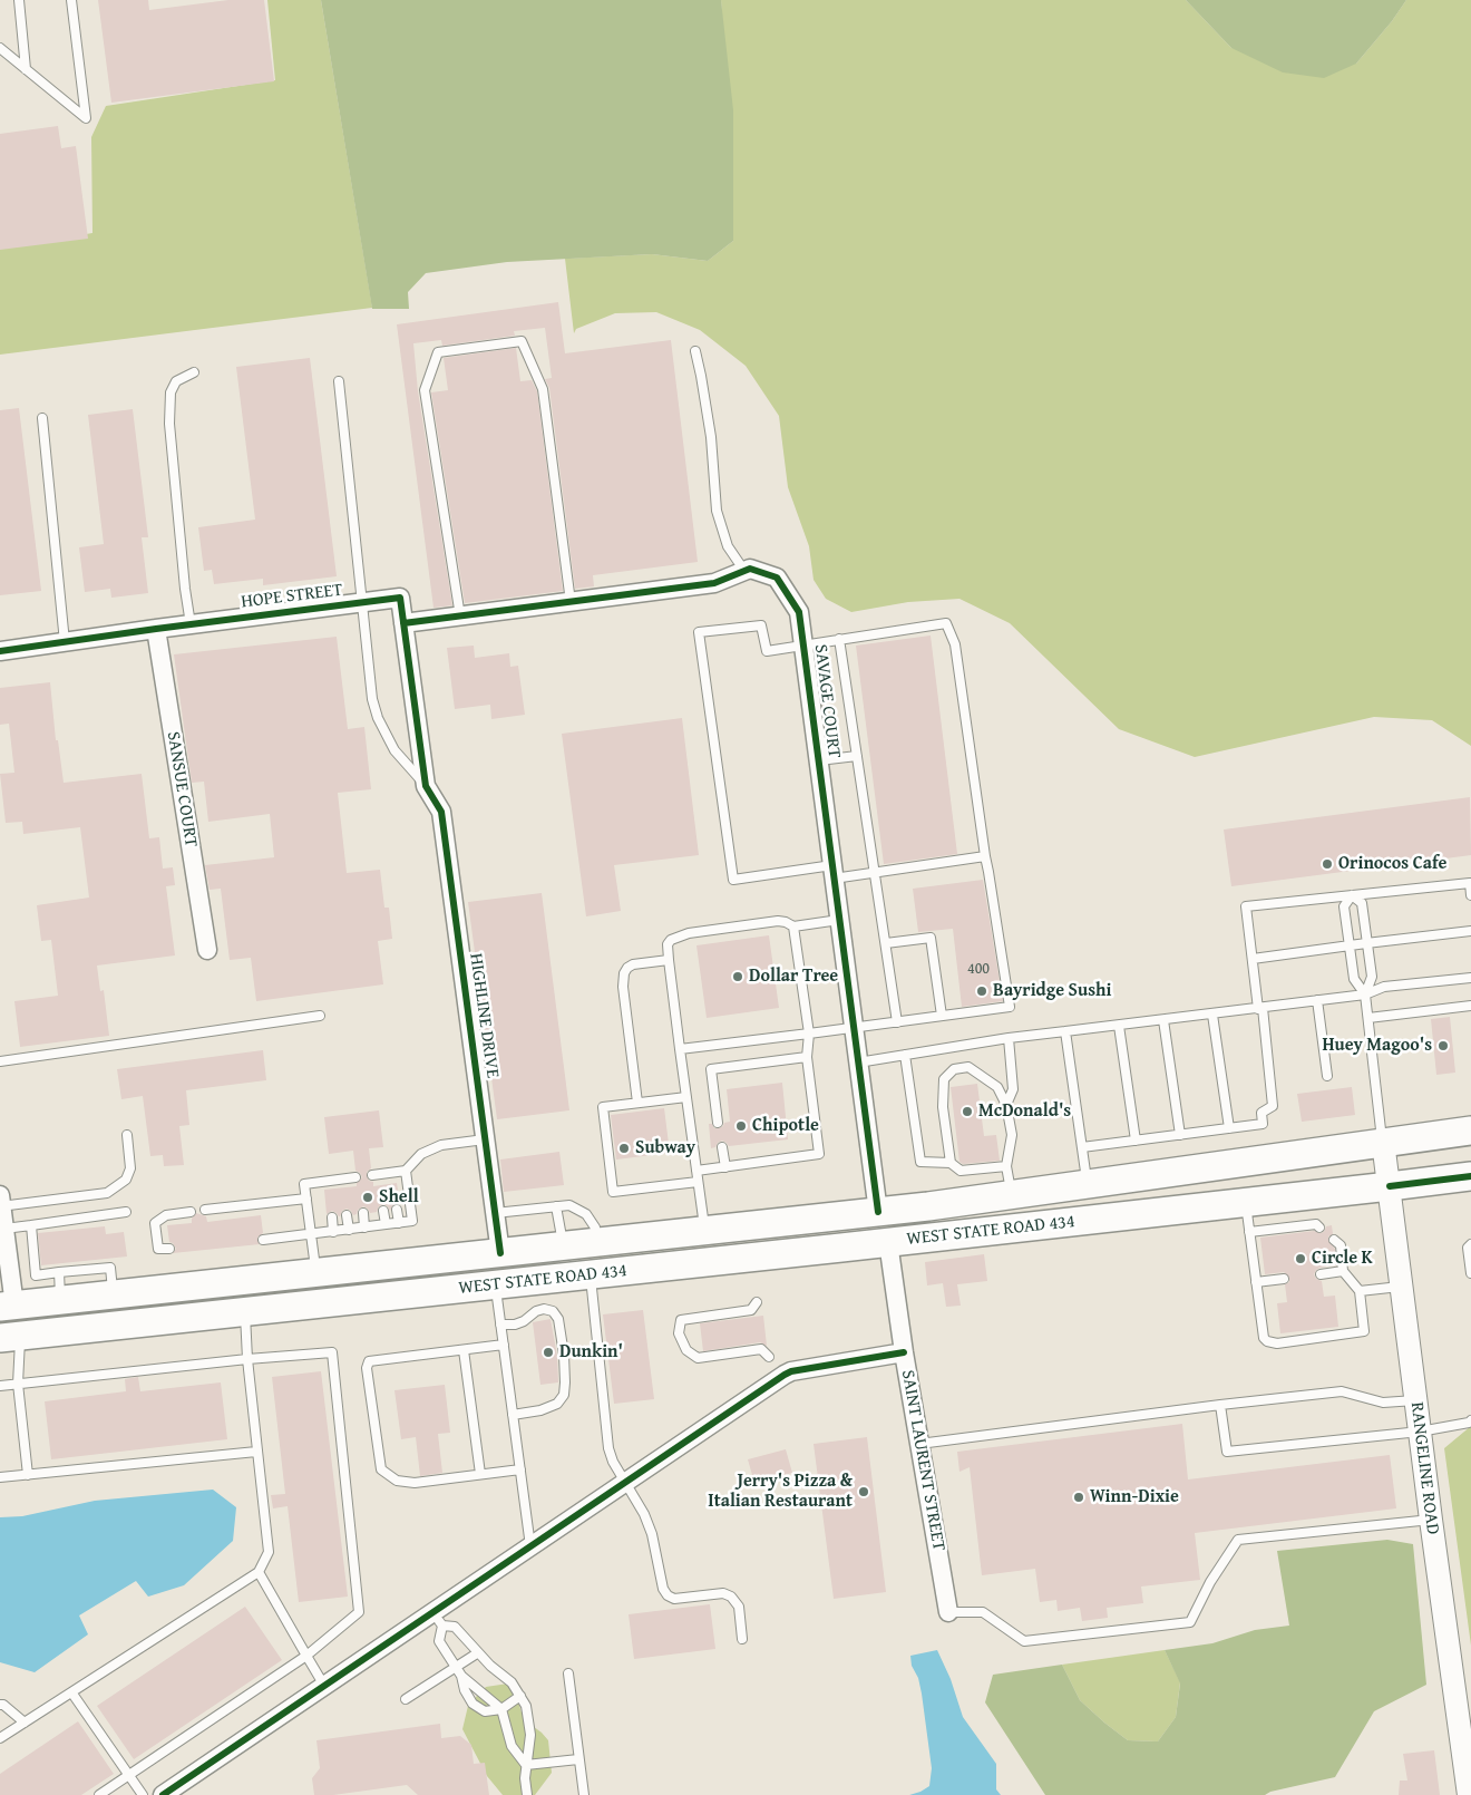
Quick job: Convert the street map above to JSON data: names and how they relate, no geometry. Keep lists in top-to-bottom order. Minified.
{"streets":{"main road":["WEST STATE ROAD 434"],"street":["HOPE STREET","SAVAGE COURT","SANSUE COURT","HIGHLINE DRIVE","SAINT LAURENT STREET","RANGELINE ROAD"]},"crossings":[["HOPE STREET","SANSUE COURT"],["HOPE STREET","HIGHLINE DRIVE"],["SAVAGE COURT","WEST STATE ROAD 434"],["HIGHLINE DRIVE","WEST STATE ROAD 434"],["WEST STATE ROAD 434","SAINT LAURENT STREET"],["WEST STATE ROAD 434","RANGELINE ROAD"]],"places":["Orinocos Cafe","Dollar Tree","Bayridge Sushi","Huey Magoo's","McDonald's","Chipotle","Subway","Shell","Circle K","Dunkin'","Jerry's Pizza & Italian Restaurant","Winn-Dixie"],"house_numbers":["400"]}
